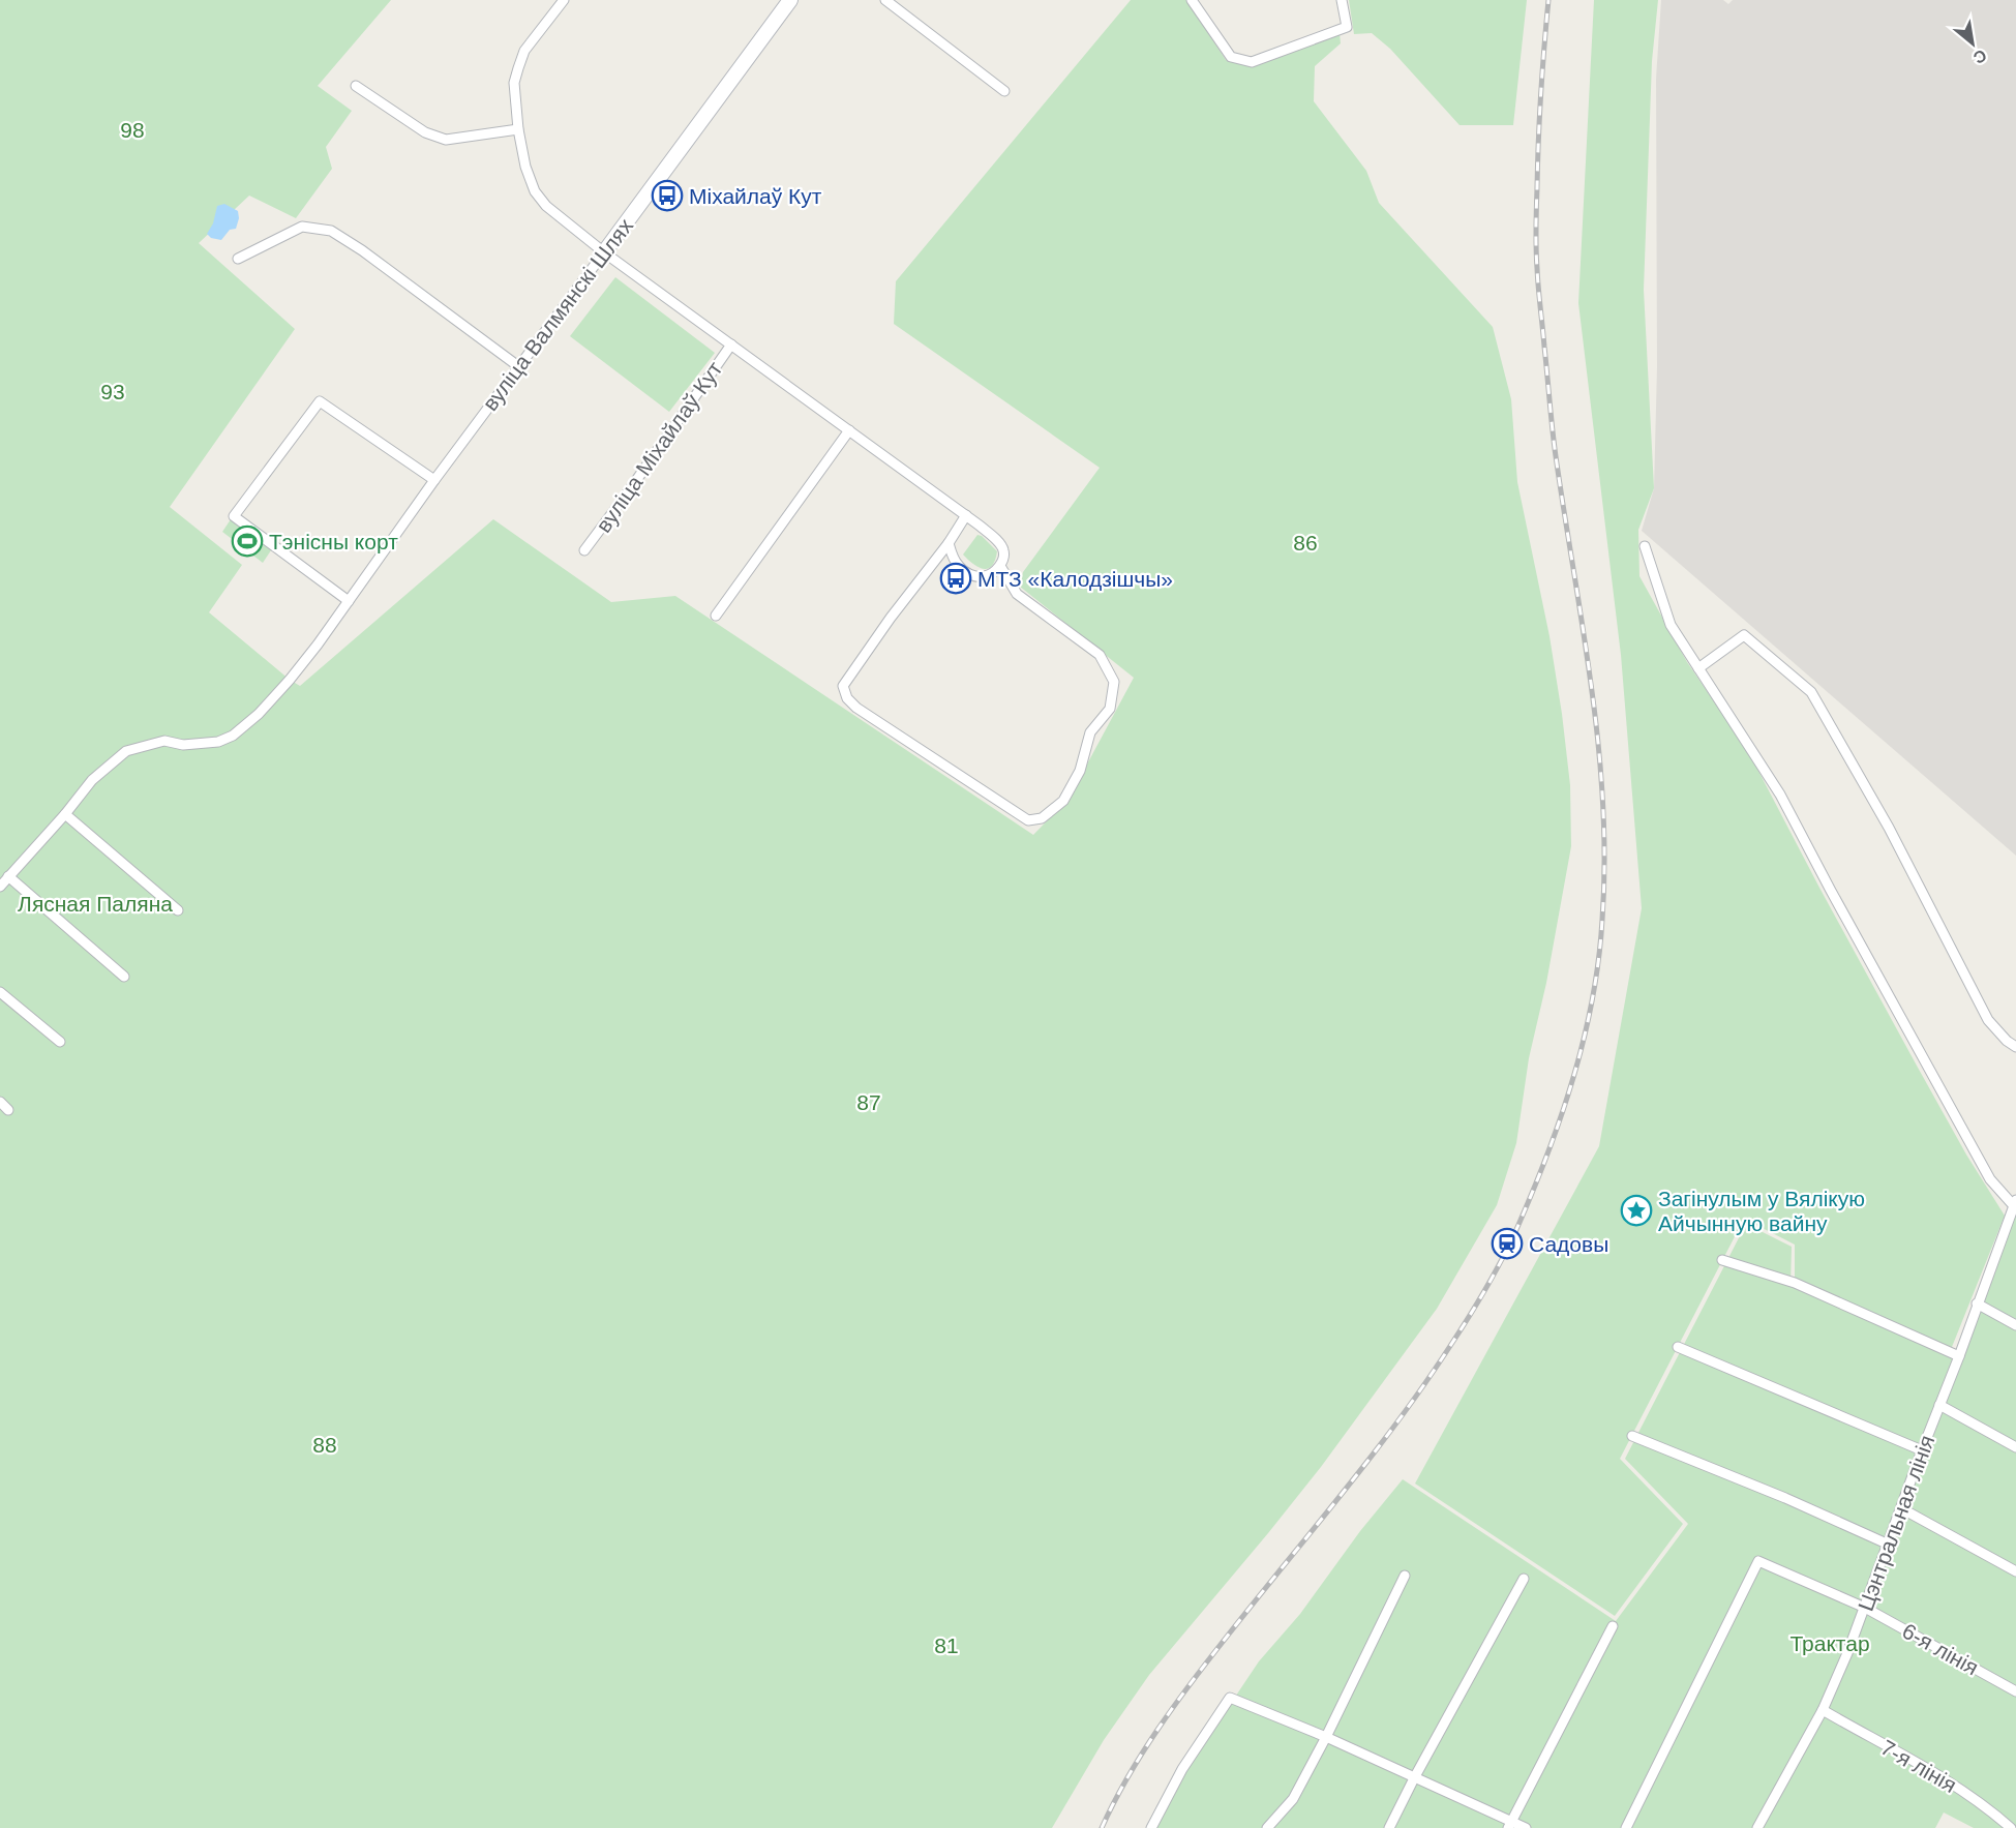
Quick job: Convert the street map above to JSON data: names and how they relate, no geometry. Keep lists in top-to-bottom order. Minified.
{"streets":{"street":["вуліца Валмянскі Шлях","вуліца Міхайлаў Кут","Цэнтральная лінія","6-я лінія","7-я лінія"]},"crossings":[["вуліца Валмянскі Шлях","вуліца Міхайлаў Кут"],["Цэнтральная лінія","6-я лінія"],["Цэнтральная лінія","7-я лінія"]],"parks":["98","93","86","Лясная Паляна","87","88","Трактар","81"],"places":{"bus stop":["Міхайлаў Кут","МТЗ «Калодзішчы»"],"sports":["Тэнісны корт"],"place":["Загінулым у Вялікую Айчынную вайну"],"station":["Садовы"]},"north":"bottom right"}
